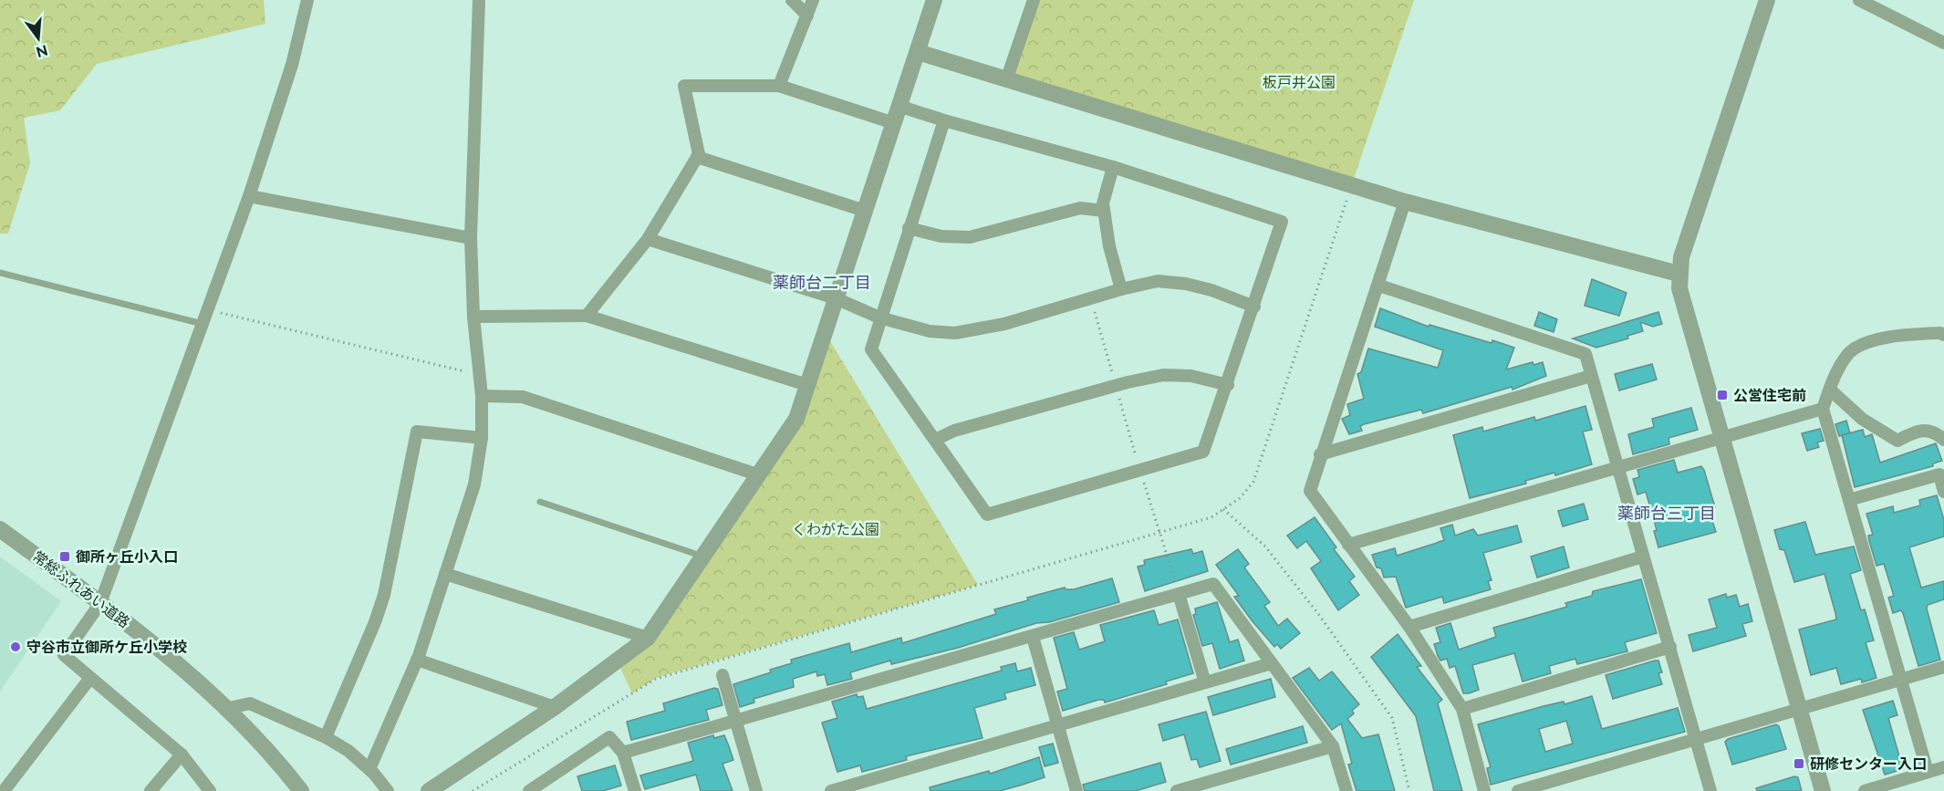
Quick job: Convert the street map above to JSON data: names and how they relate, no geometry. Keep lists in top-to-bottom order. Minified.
{"streets":{"street":["常総ふれあい道路"]},"districts":["薬師台二丁目","薬師台三丁目"],"parks":["板戸井公園","くわがた公園"],"places":{"transit":["公営住宅前","御所ヶ丘小入口","研修センター入口"],"other":["守谷市立御所ケ丘小学校"]},"north":"bottom"}
